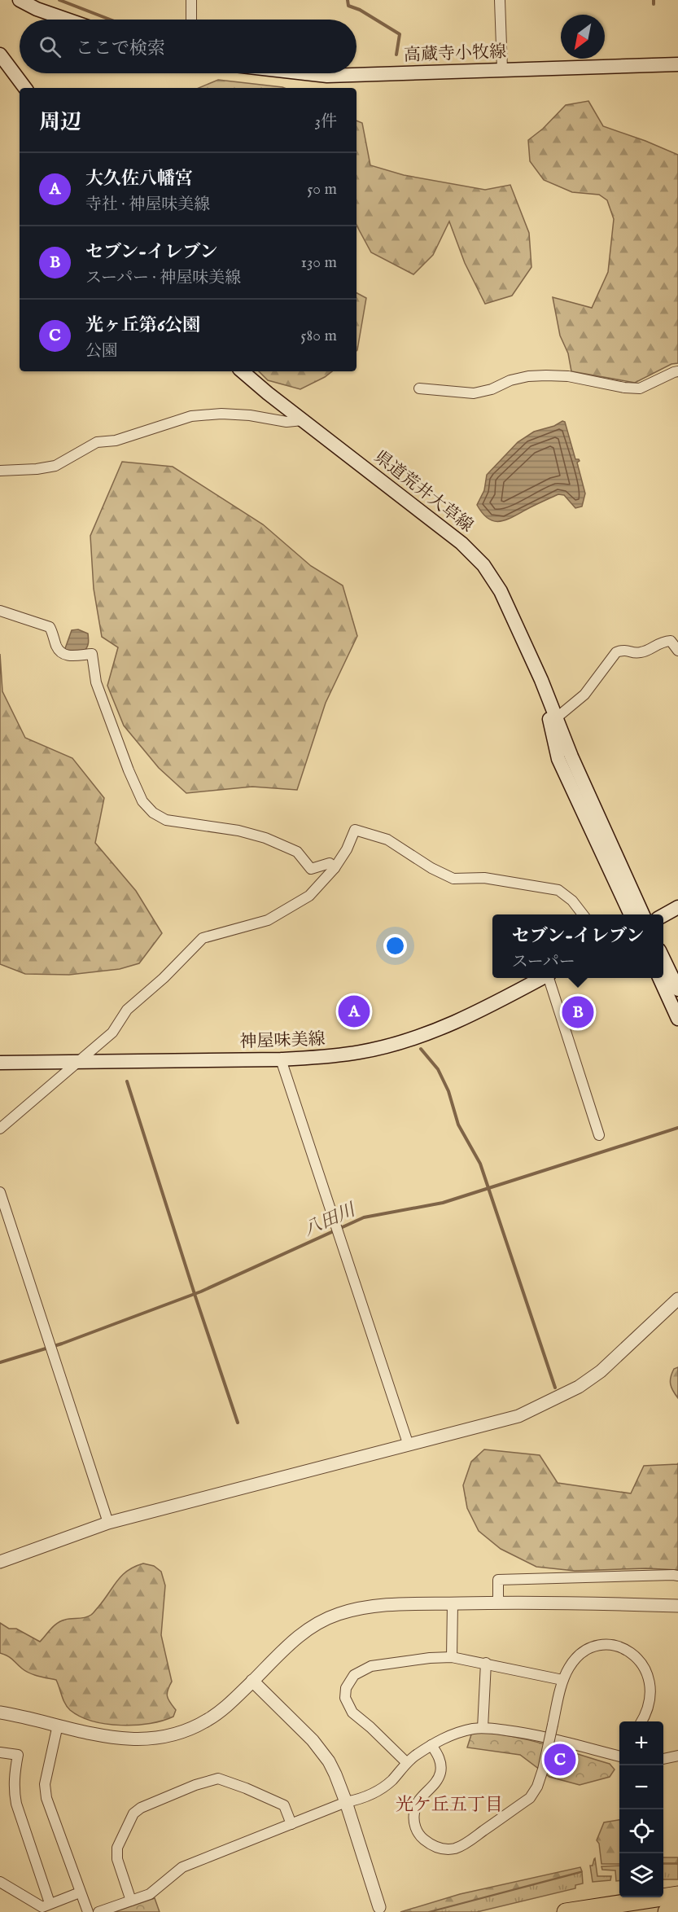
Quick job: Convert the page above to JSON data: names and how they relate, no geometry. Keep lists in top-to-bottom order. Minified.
{"streets":{"main road":["高蔵寺小牧線","県道荒井大草線","神屋味美線"]},"districts":["光ケ丘五丁目"],"water":["八田川"],"north":"bottom left","page":{"search":"ここで検索","heading":["周辺","3件"],"list":[{"mark":"A","name":"大久佐八幡宮","note":"寺社 · 神屋味美線","value":"50 m"},{"mark":"B","name":"セブン-イレブン","note":"スーパー · 神屋味美線","value":"130 m"},{"mark":"C","name":"光ヶ丘第6公園","note":"公園","value":"580 m"}],"popup":["セブン-イレブン","スーパー"],"pins":["A","B","C"],"map_buttons":["+","−"]}}
